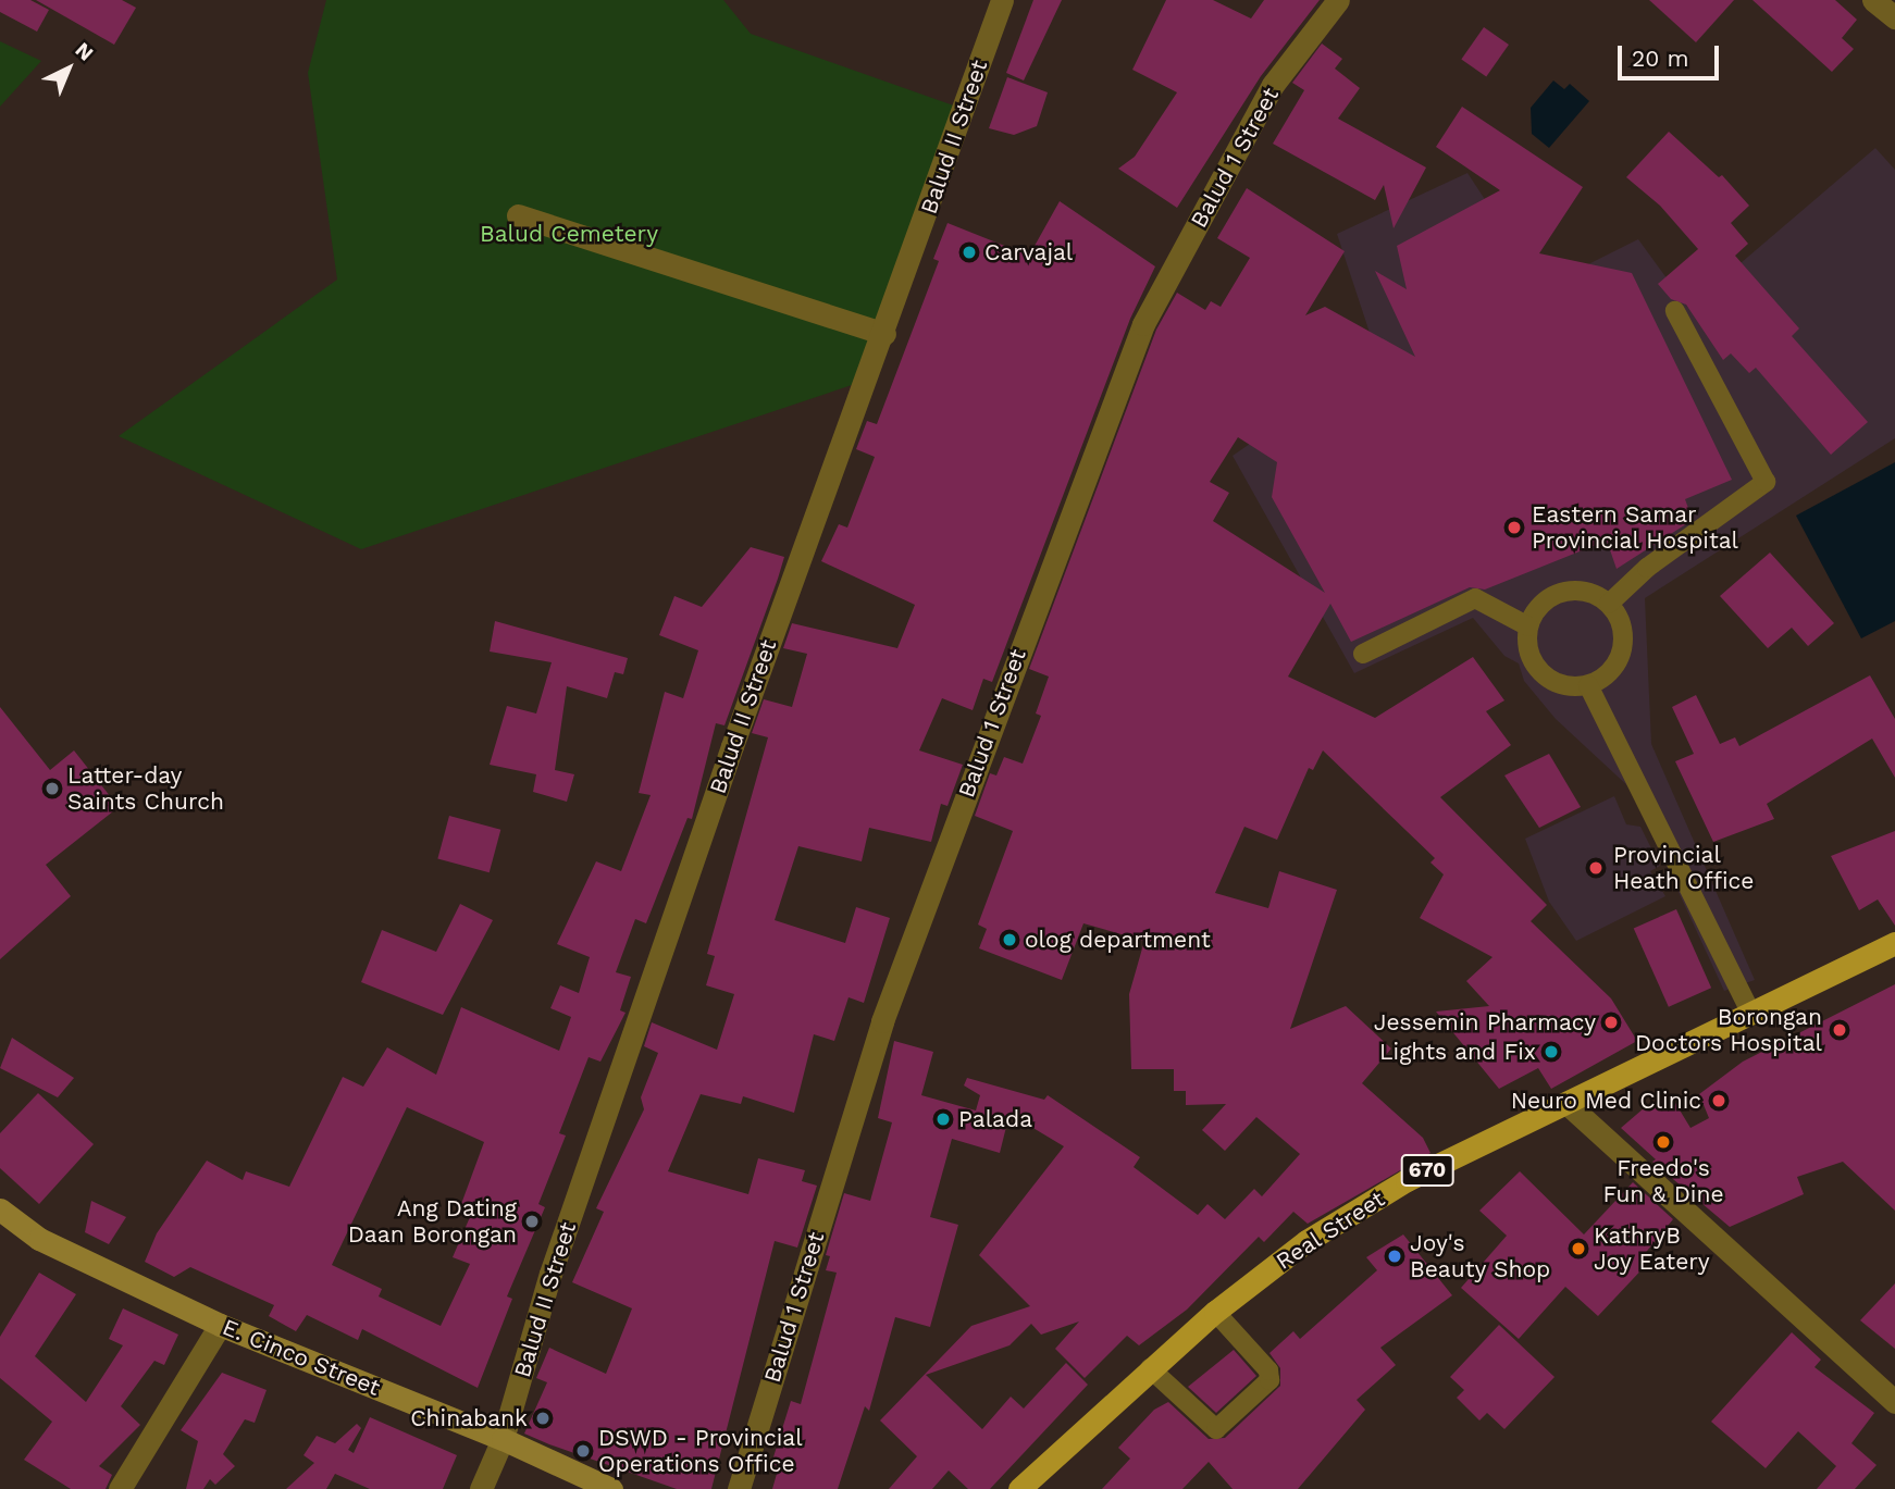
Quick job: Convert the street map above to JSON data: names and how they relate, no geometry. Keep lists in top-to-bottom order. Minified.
{"streets":{"main road":["670","Real Street"],"street":["Balud II Street","Balud 1 Street","E. Cinco Street"]},"crossings":[["Balud II Street","E. Cinco Street"]],"parks":["Balud Cemetery"],"places":["Carvajal","Eastern Samar Provincial Hospital","Latter-day Saints Church","Provincial Heath Office","olog department","Jessemin Pharmacy","Borongan Doctors Hospital","Lights and Fix","Neuro Med Clinic","Palada","Freedo's Fun & Dine","Ang Dating Daan Borongan","KathryB Joy Eatery","Joy's Beauty Shop","Chinabank","DSWD - Provincial Operations Office"],"scale_bar":"20 m","north":"top right"}
